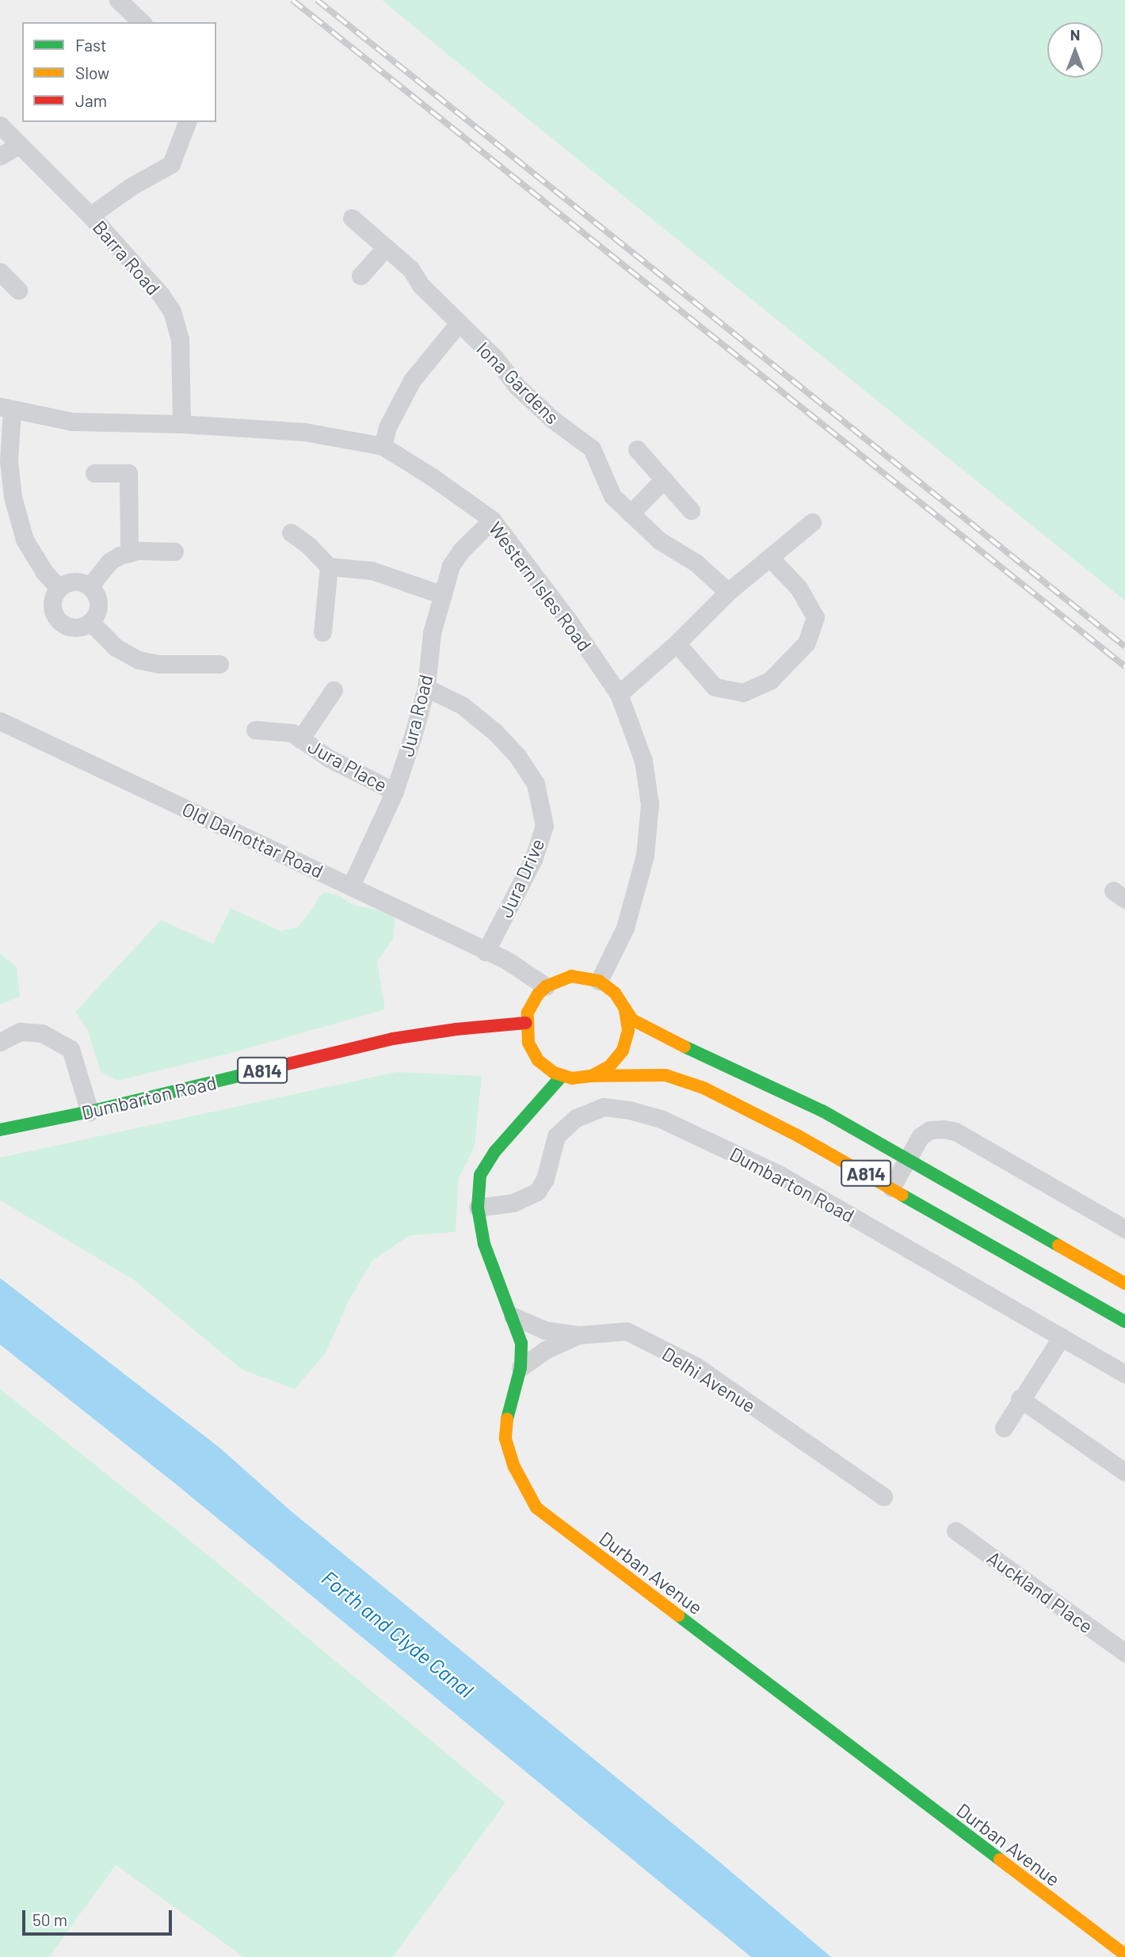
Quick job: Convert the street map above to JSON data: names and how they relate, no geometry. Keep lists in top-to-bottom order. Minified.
{"streets":{"main road":["A814","Dumbarton Road","Durban Avenue"],"street":["Barra Road","Iona Gardens","Western Isles Road","Jura Road","Jura Place","Old Dalnottar Road","Jura Drive","Delhi Avenue","Auckland Place"]},"crossings":[["Barra Road","Western Isles Road"],["Western Isles Road","Jura Road"],["Western Isles Road","Old Dalnottar Road"],["Western Isles Road","A814"],["Western Isles Road","Dumbarton Road"],["Western Isles Road","Durban Avenue"],["Jura Road","Jura Place"],["Jura Road","Old Dalnottar Road"],["Jura Road","Jura Drive"],["Old Dalnottar Road","Jura Drive"],["Old Dalnottar Road","A814"],["Old Dalnottar Road","Dumbarton Road"],["Old Dalnottar Road","Durban Avenue"],["A814","Dumbarton Road"],["A814","Durban Avenue"],["Dumbarton Road","Durban Avenue"],["Delhi Avenue","Durban Avenue"]],"water":["Forth and Clyde Canal"],"legend":["Fast","Slow","Jam"],"scale_bar":"50 m","north":"top"}
